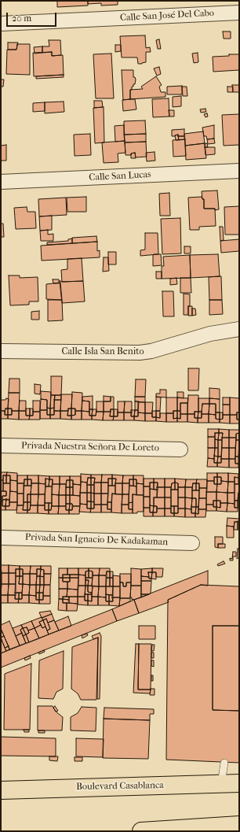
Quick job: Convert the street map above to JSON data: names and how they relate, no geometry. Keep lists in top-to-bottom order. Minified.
{"streets":{"main road":["Boulevard Casablanca"],"street":["Calle San José Del Cabo","Calle San Lucas","Calle Isla San Benito","Privada Nuestra Señora De Loreto","Privada San Ignacio De Kadakaman"]},"scale_bar":"20 m"}
